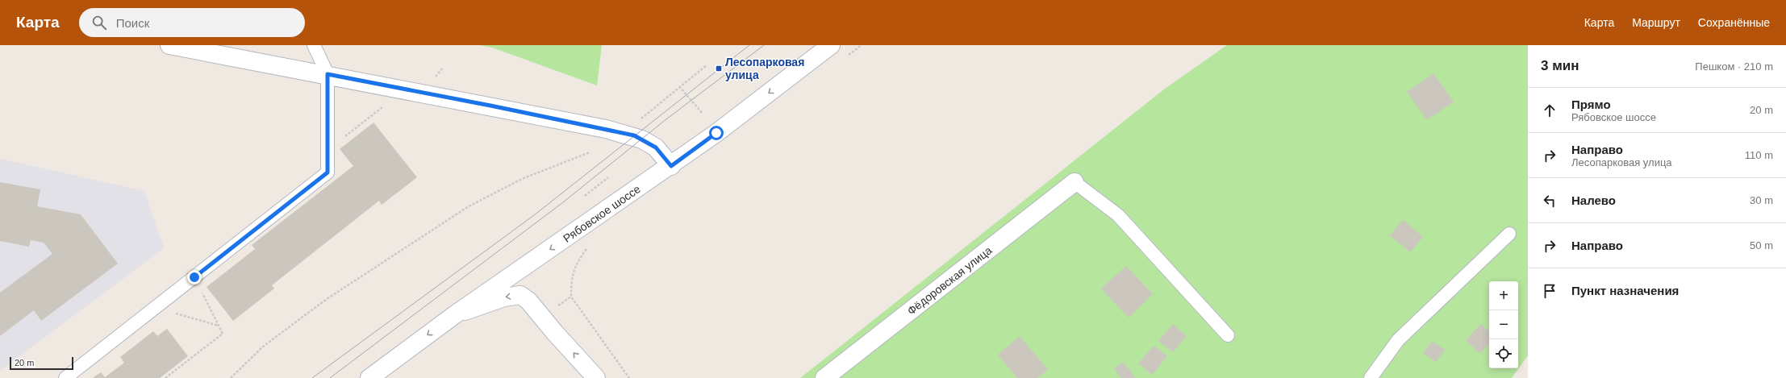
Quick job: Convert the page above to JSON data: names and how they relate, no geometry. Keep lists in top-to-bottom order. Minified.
{"streets":{"street":["Рябовское шоссе","Фёдоровская улица"]},"one_way":["Рябовское шоссе"],"places":{"transit":["Лесопарковая улица"]},"scale_bar":"20 m","page":{"header":"Карта","search":"Поиск","nav":["Карта","Маршрут","Сохранённые"],"heading":["3 мин","Пешком · 210 m"],"list":[["Прямо","Рябовское шоссе","20 m"],["Направо","Лесопарковая улица","110 m"],["Налево","30 m"],["Направо","50 m"],"Пункт назначения"],"map_buttons":["+","−"],"scale":"20 m"}}
